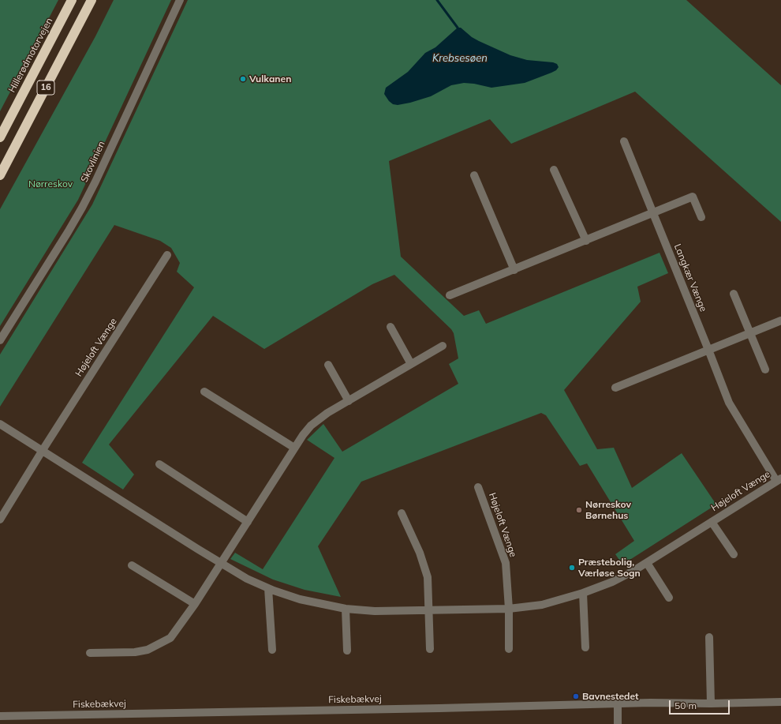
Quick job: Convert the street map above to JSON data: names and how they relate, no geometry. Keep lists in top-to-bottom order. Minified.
{"streets":{"highway":["Hillerødmotorvejen","16"],"street":["Skovlinien","Langkær Vænge","Højeloft Vænge","Fiskebækvej"]},"crossings":[["Langkær Vænge","Højeloft Vænge"]],"water":["Krebsesøen"],"parks":["Nørreskov"],"places":["Vulkanen","Nørreskov Børnehus","Præstebolig, Værløse Sogn","Bavnestedet"],"scale_bar":"50 m"}
